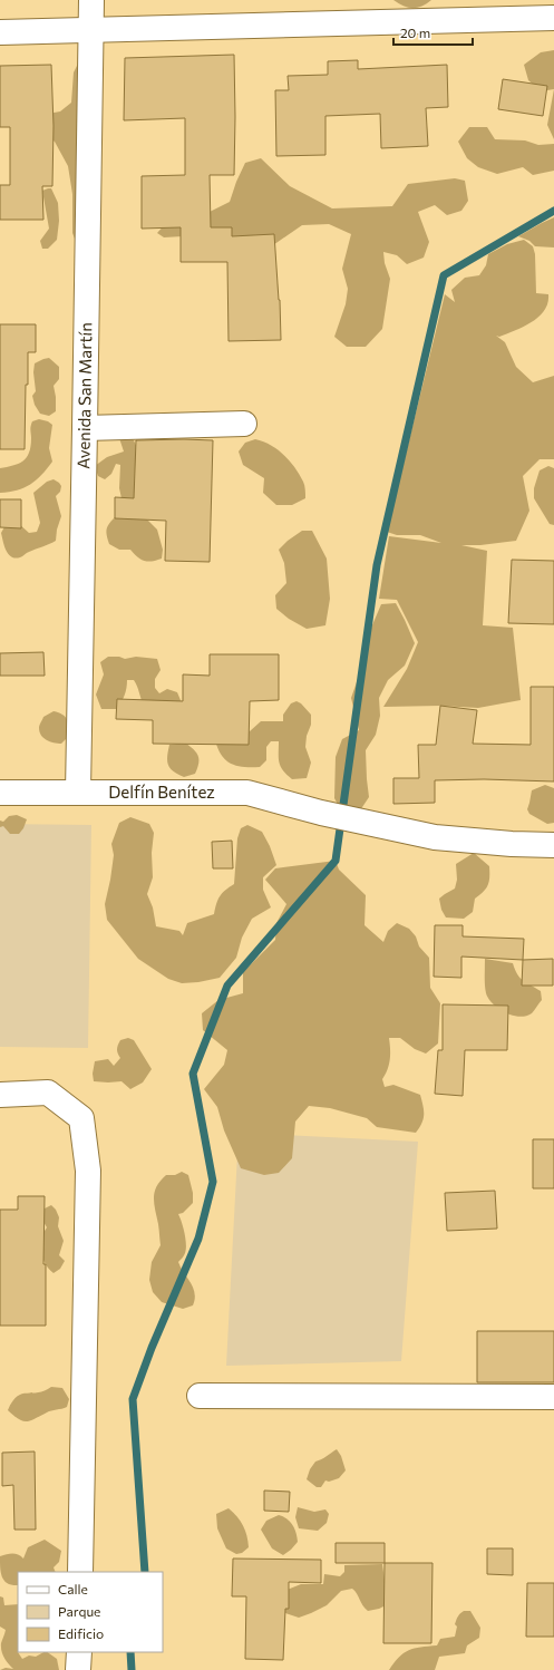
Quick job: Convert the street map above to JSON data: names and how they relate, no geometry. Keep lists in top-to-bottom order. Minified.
{"streets":{"street":["Avenida San Martín","Delfín Benítez"]},"crossings":[["Avenida San Martín","Delfín Benítez"]],"legend":["Calle","Parque","Edificio"],"scale_bar":"20 m"}
